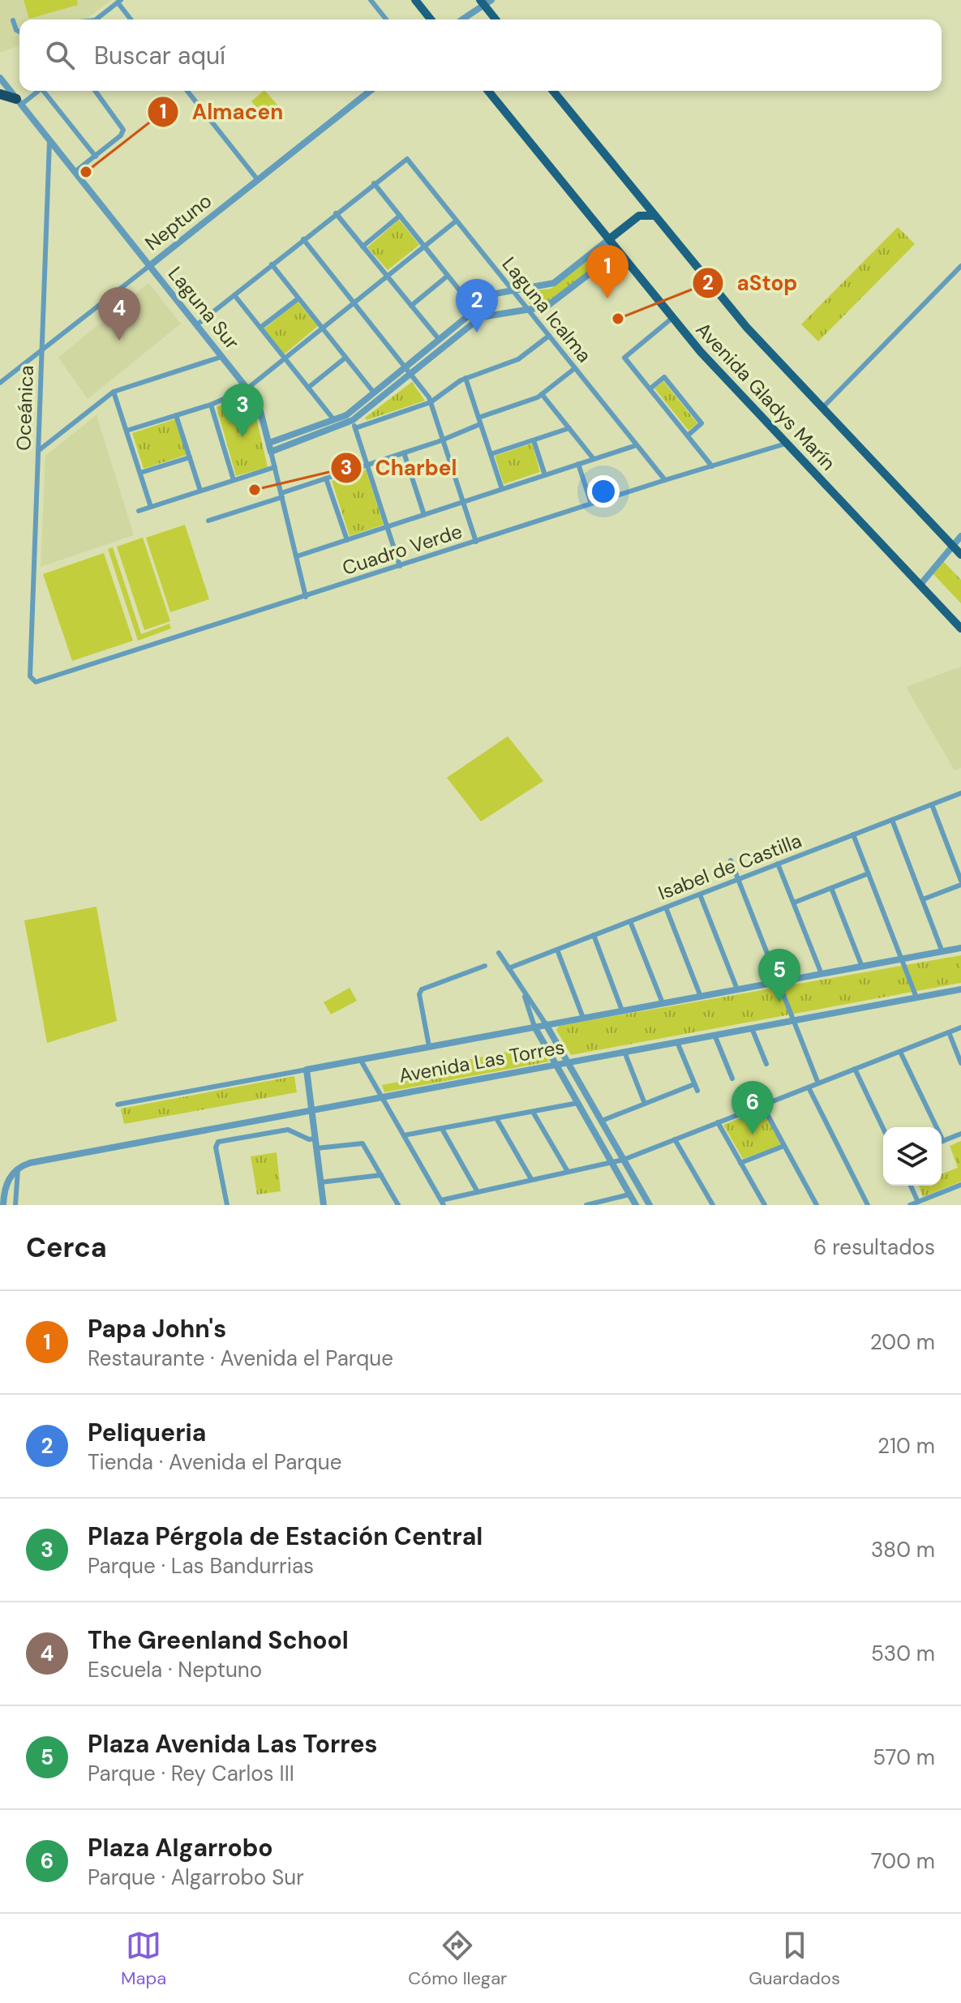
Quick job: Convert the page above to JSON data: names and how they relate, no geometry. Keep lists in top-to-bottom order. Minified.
{"streets":{"main road":["Avenida Gladys Marín"],"street":["Neptuno","Laguna Sur","Laguna Icalma","Oceánica","Cuadro Verde","Isabel de Castilla","Avenida Las Torres"]},"crossings":[["Neptuno","Laguna Sur"],["Neptuno","Oceánica"],["Laguna Sur","Oceánica"],["Laguna Sur","Cuadro Verde"],["Laguna Icalma","Cuadro Verde"],["Avenida Gladys Marín","Cuadro Verde"],["Oceánica","Cuadro Verde"]],"places":["Almacen","aStop","Charbel"],"page":{"search":"Buscar aquí","pins":["1","2","4","3","5","6"],"heading":["Cerca","6 resultados"],"list":[{"mark":"1","name":"Papa John's","note":"Restaurante · Avenida el Parque","value":"200 m"},{"mark":"2","name":"Peliqueria","note":"Tienda · Avenida el Parque","value":"210 m"},{"mark":"3","name":"Plaza Pérgola de Estación Central","note":"Parque · Las Bandurrias","value":"380 m"},{"mark":"4","name":"The Greenland School","note":"Escuela · Neptuno","value":"530 m"},{"mark":"5","name":"Plaza Avenida Las Torres","note":"Parque · Rey Carlos III","value":"570 m"},{"mark":"6","name":"Plaza Algarrobo","note":"Parque · Algarrobo Sur","value":"700 m"}],"nav":["Mapa","Cómo llegar","Guardados"]}}
